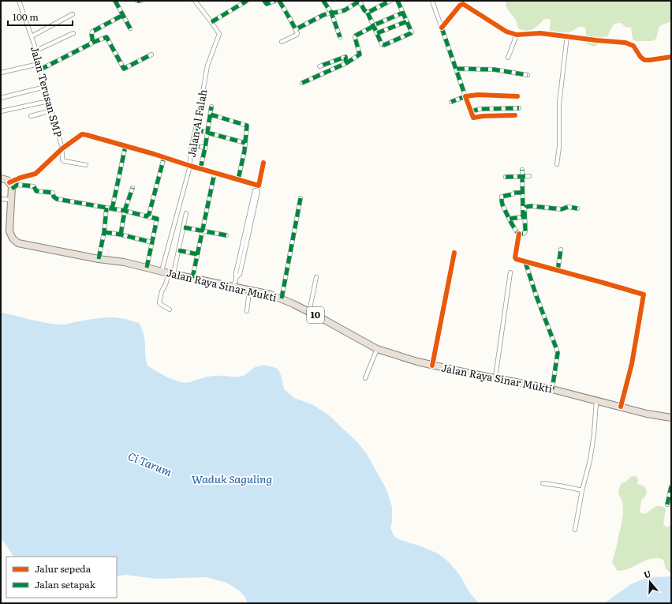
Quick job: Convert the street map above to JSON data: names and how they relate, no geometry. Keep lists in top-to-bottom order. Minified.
{"streets":{"highway":["Jalan Raya Sinar Mukti","10"],"street":["Jalan Terusan SMP","Jalan Al Falah"]},"crossings":[["Jalan Al Falah","Jalan Raya Sinar Mukti"]],"water":["Ci Tarum","Waduk Saguling"],"legend":["Jalur sepeda","Jalan setapak"],"scale_bar":"100 m","north":"top"}
